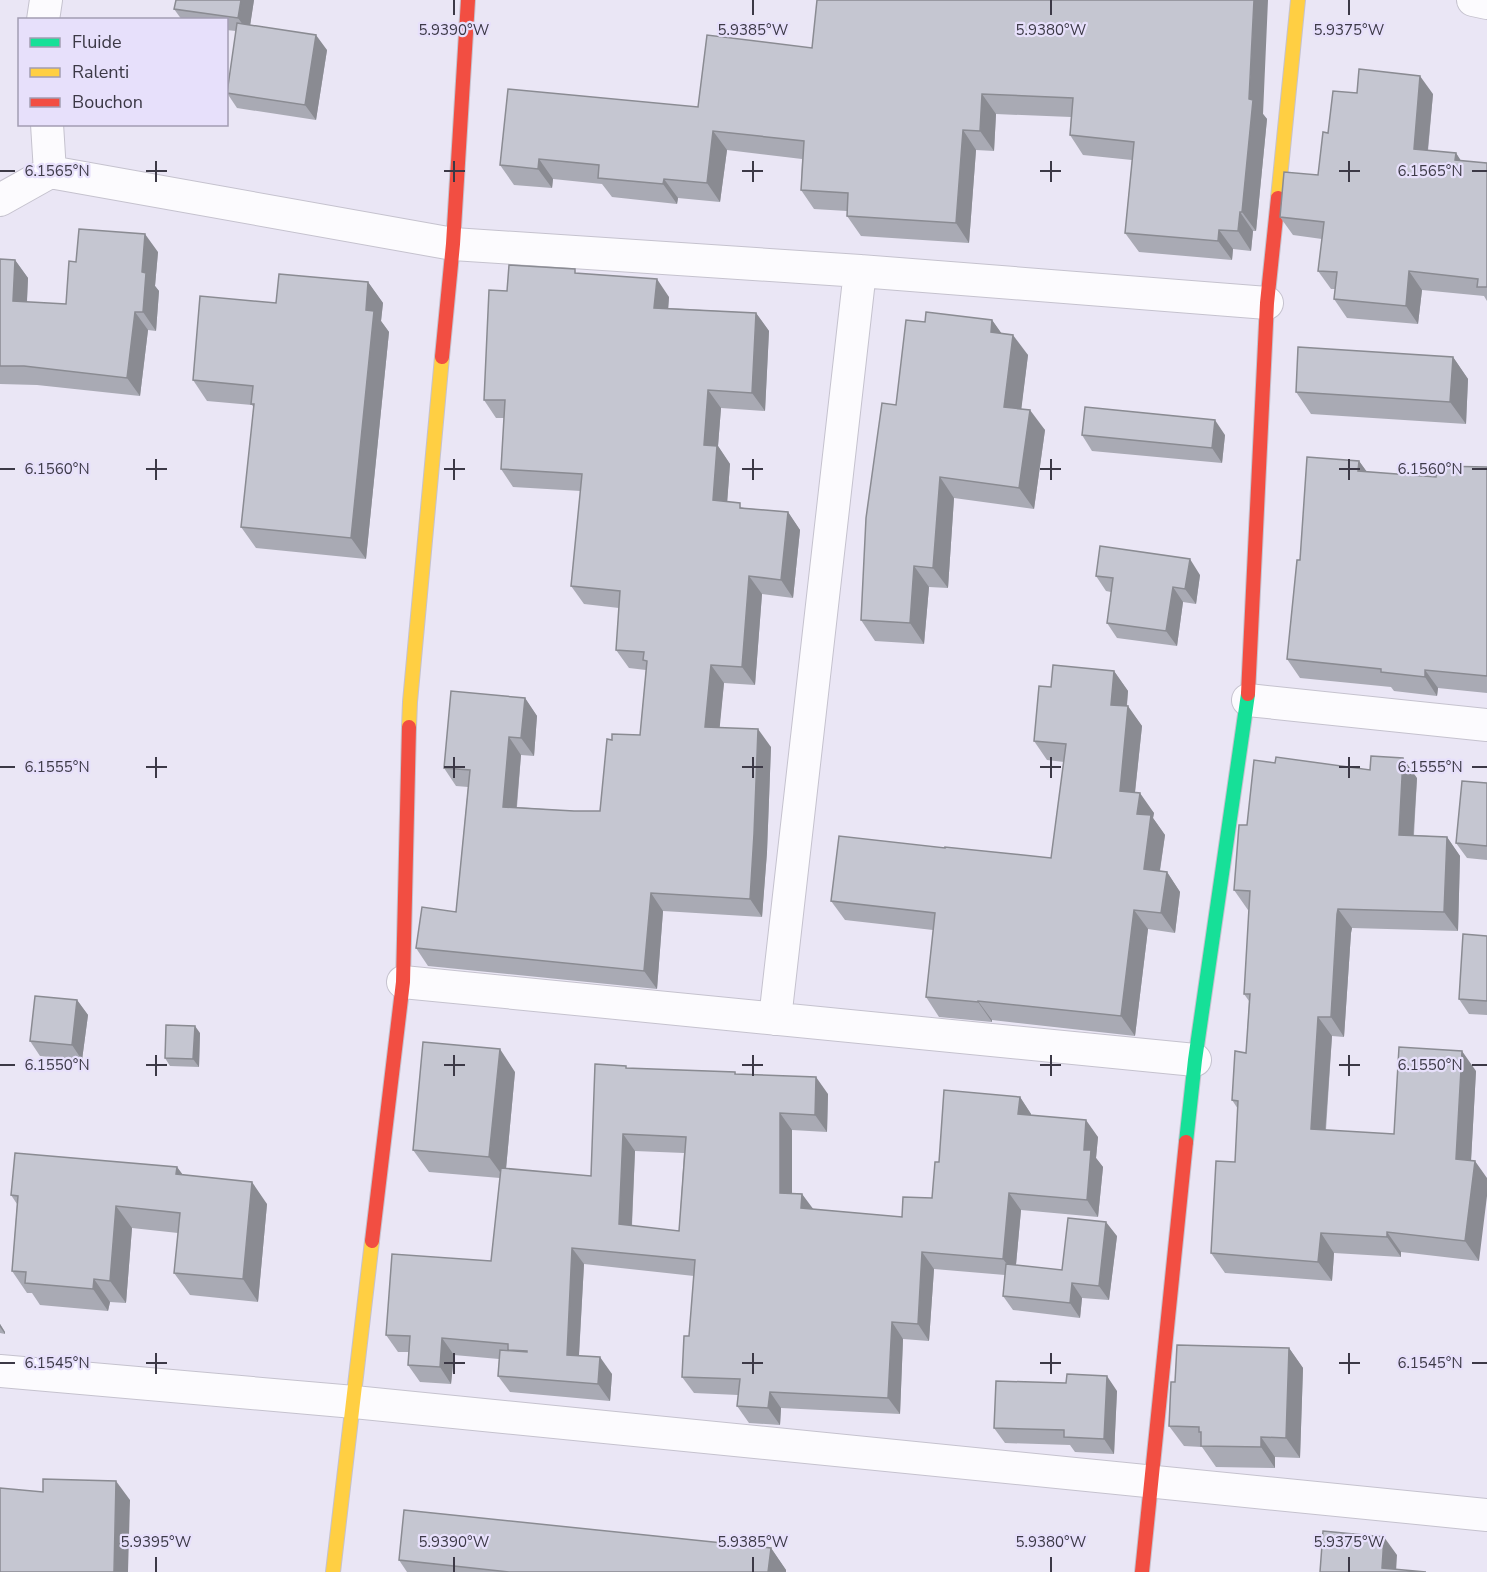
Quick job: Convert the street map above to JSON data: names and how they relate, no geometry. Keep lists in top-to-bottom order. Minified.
{"legend":["Fluide","Ralenti","Bouchon"],"coordinates":["5.9390°W","5.9385°W","5.9380°W","5.9375°W","6.1565°N","6.1560°N","6.1555°N","6.1550°N","6.1545°N","5.9395°W"]}
